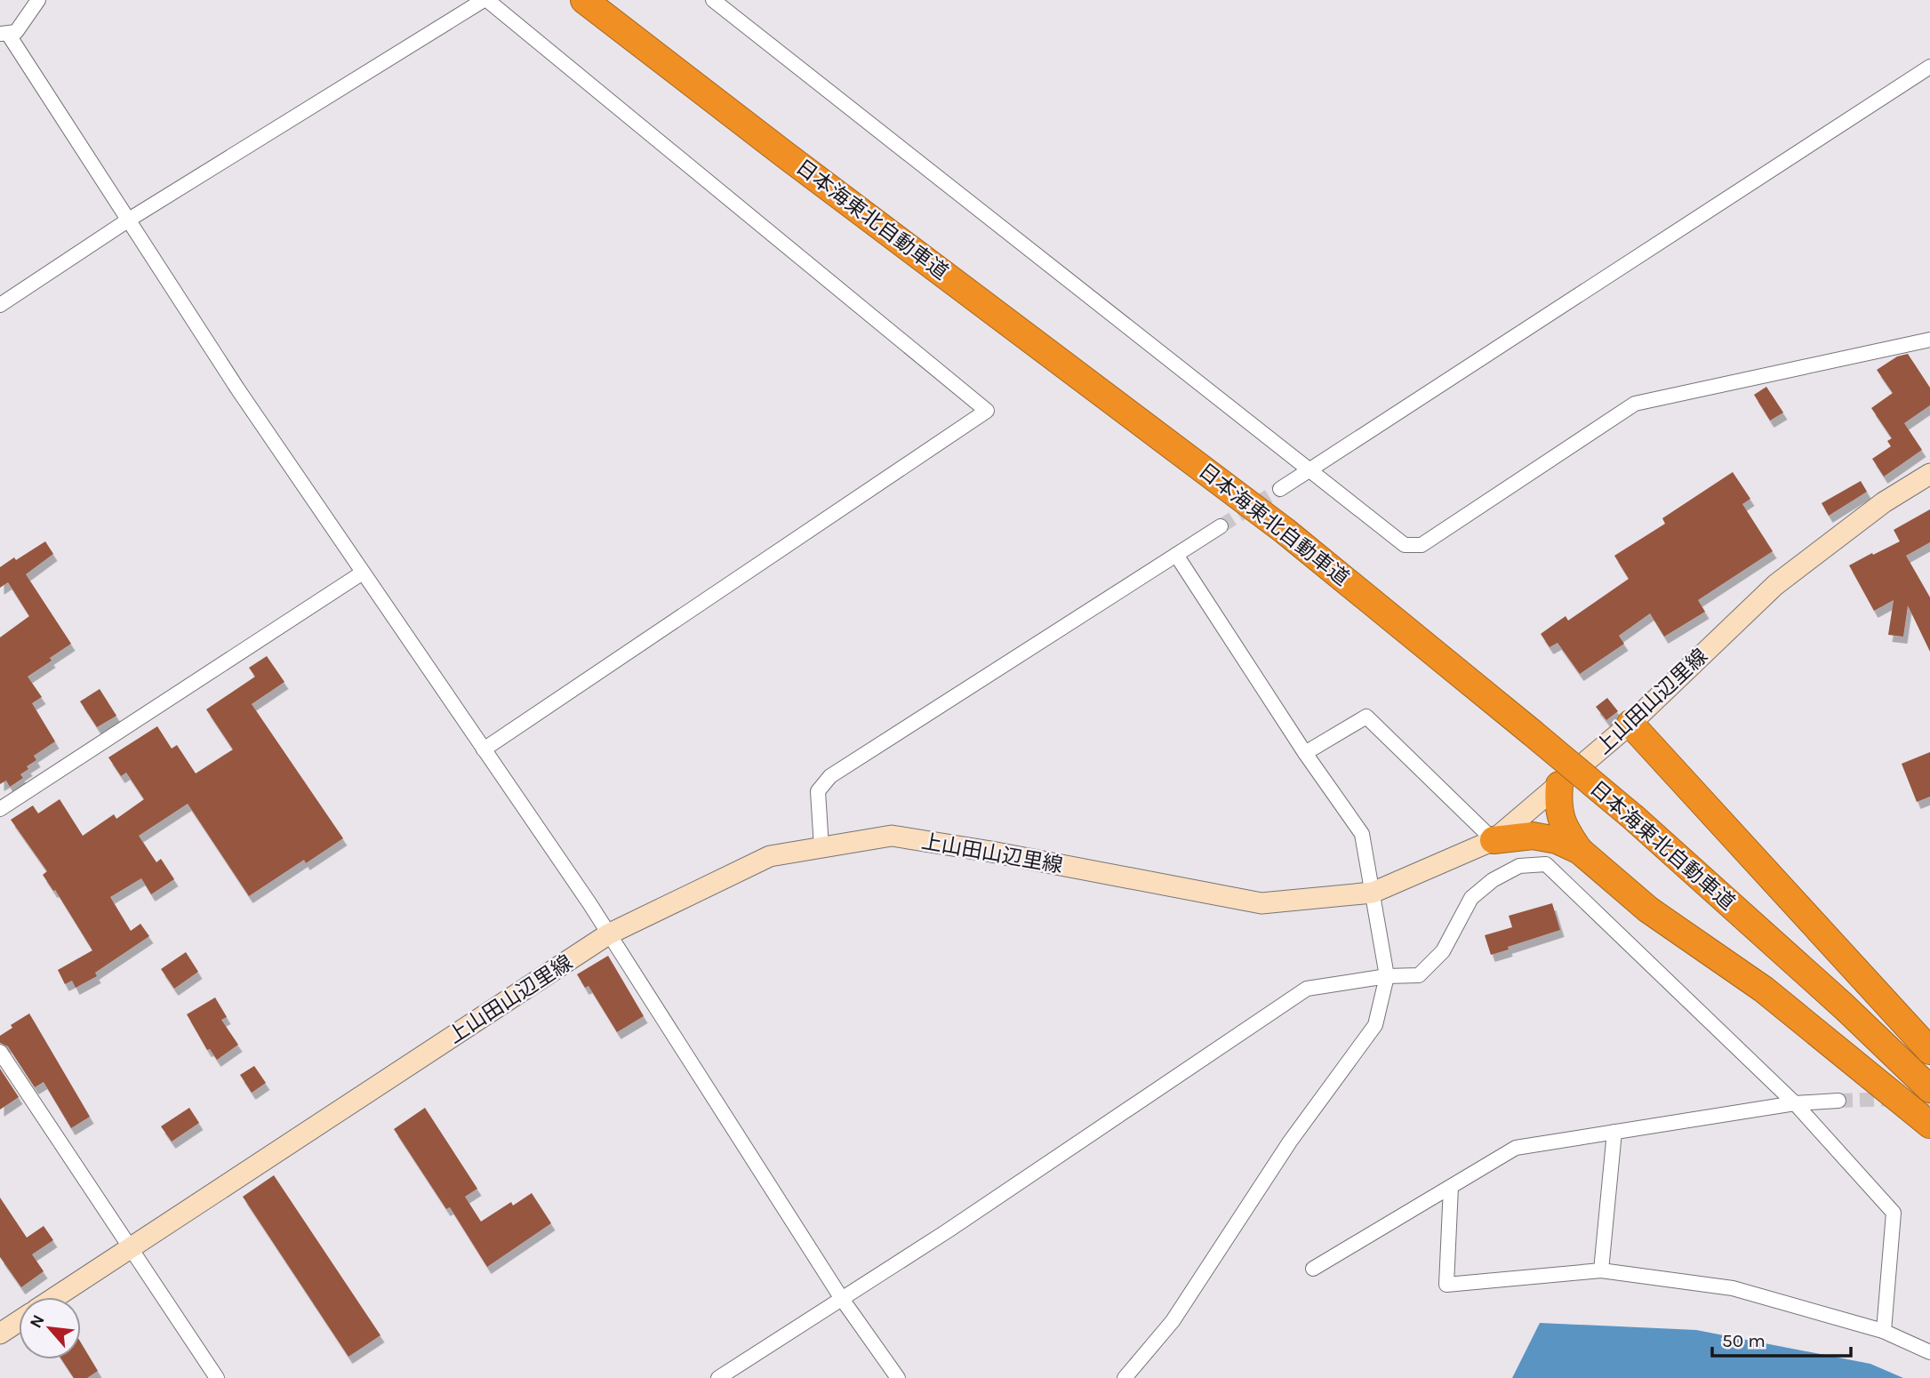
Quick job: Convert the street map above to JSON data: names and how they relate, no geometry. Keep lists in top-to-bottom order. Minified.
{"streets":{"highway":["日本海東北自動車道"],"main road":["上山田山辺里線"]},"scale_bar":"50 m","north":"top left"}
